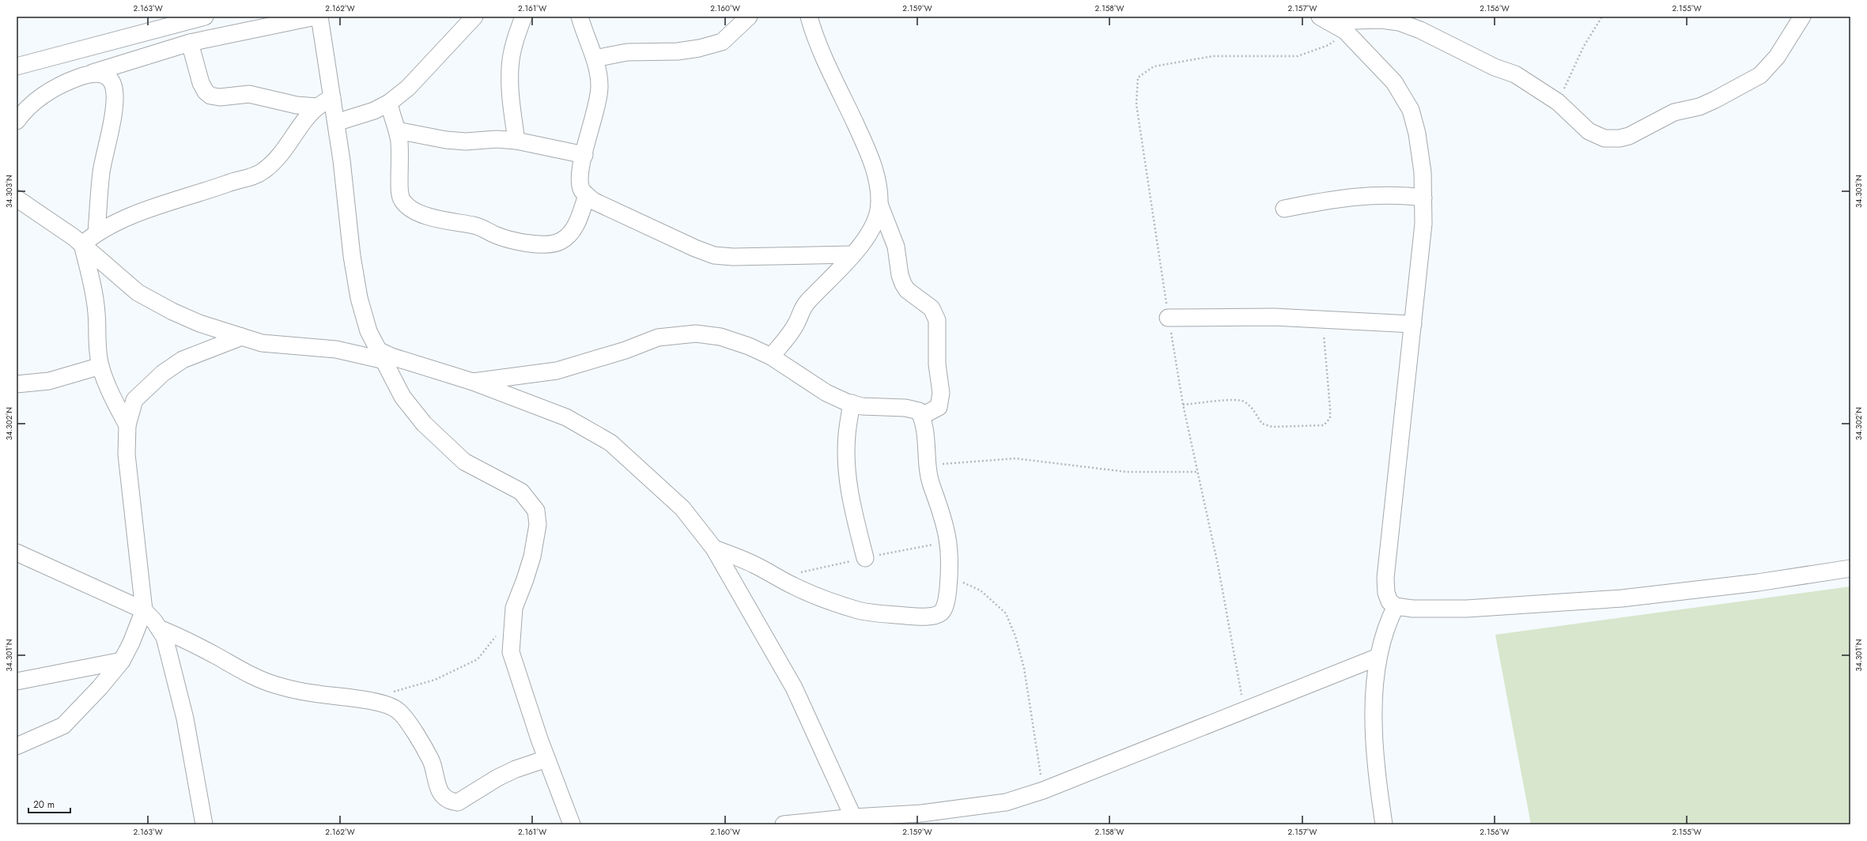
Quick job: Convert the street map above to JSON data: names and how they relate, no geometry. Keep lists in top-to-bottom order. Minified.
{"scale_bar":"20 m","coordinates":["2.163°W","2.162°W","2.161°W","2.160°W","2.159°W","2.158°W","2.157°W","2.156°W","2.155°W","34.303°N","34.302°N","34.301°N"]}
